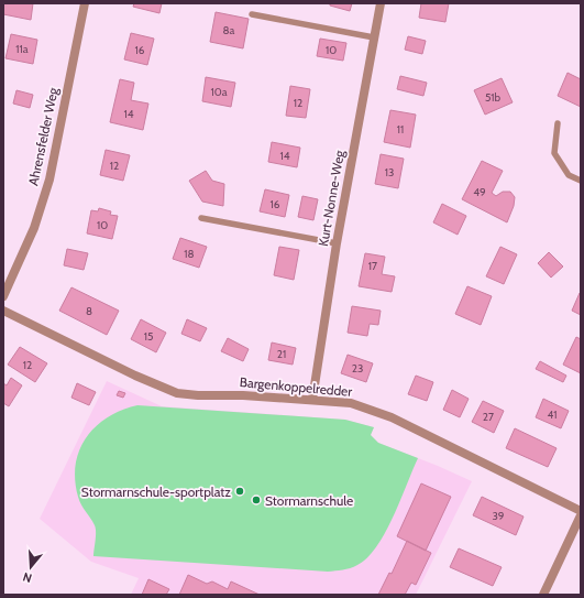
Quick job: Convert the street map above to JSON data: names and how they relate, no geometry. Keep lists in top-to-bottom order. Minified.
{"streets":{"street":["Ahrensfelder Weg","Kurt-Nonne-Weg","Bargenkoppelredder"]},"crossings":[["Kurt-Nonne-Weg","Bargenkoppelredder"]],"places":["Stormarnschule-sportplatz","Stormarnschule"],"house_numbers":["8a","11a","16","10","10a","51b","12","14","11","14","12","13","49","16","10","18","17","8","15","21","12","23","41","27","39"],"north":"bottom"}
